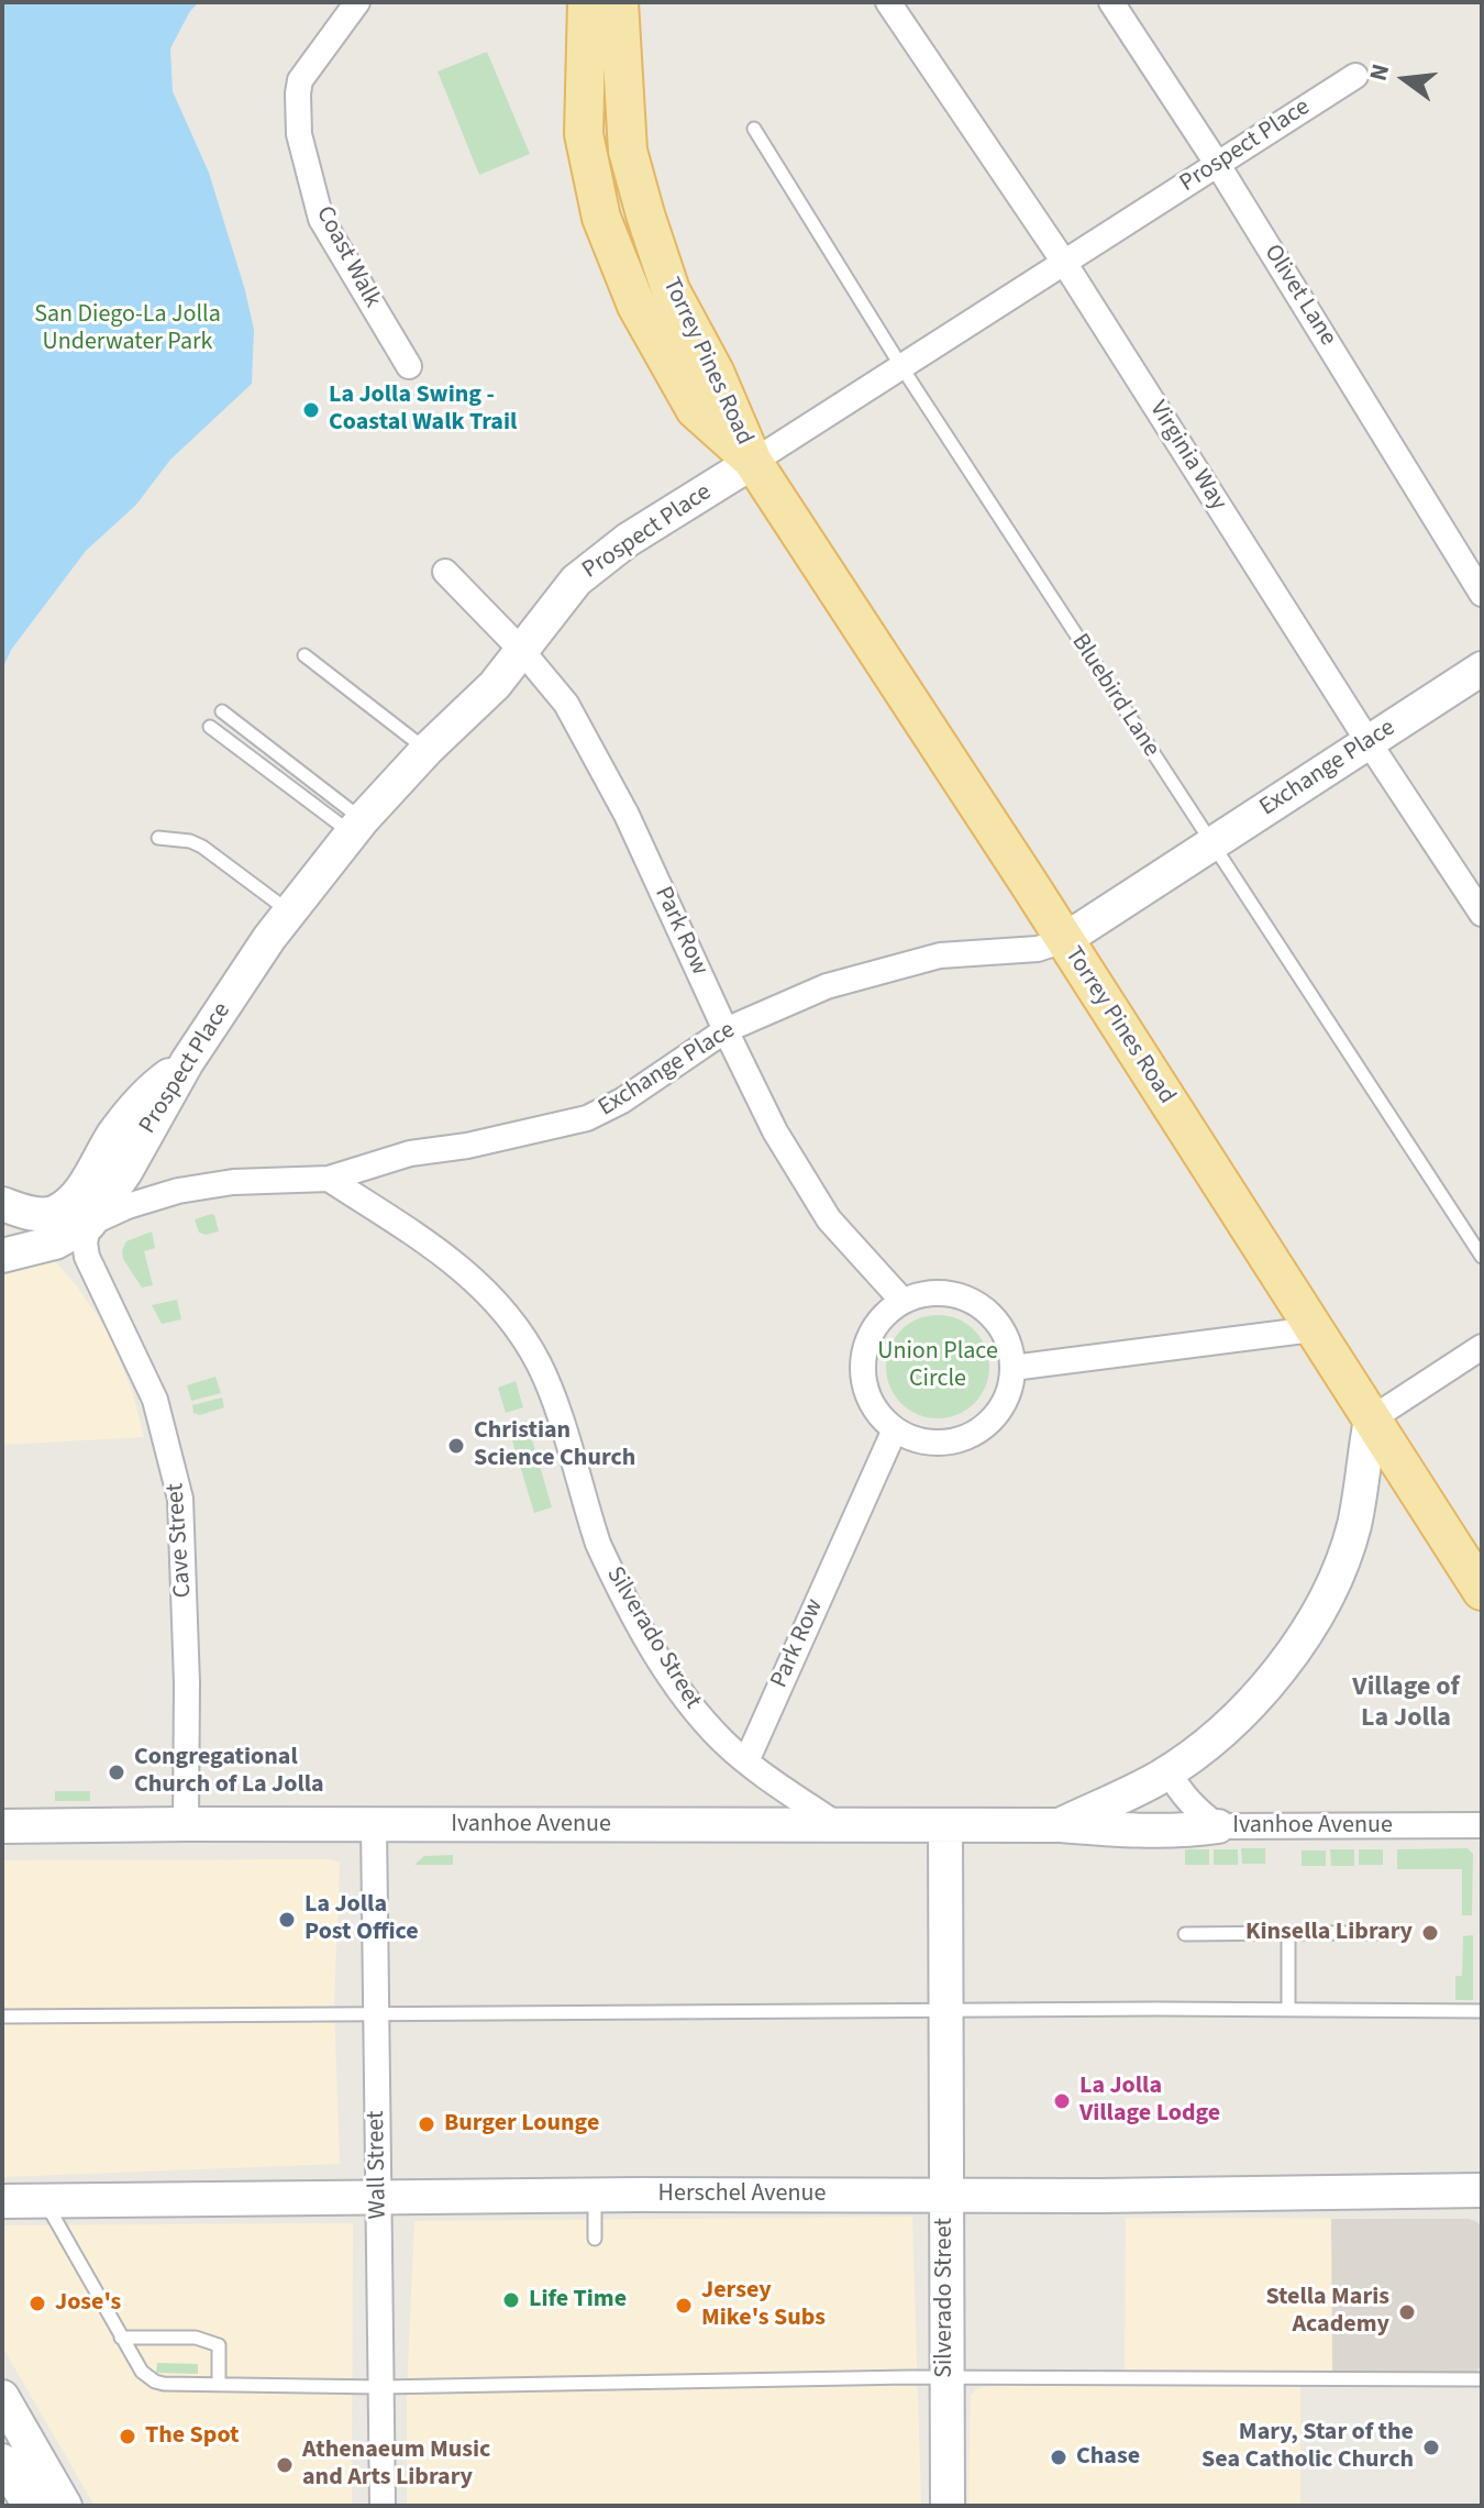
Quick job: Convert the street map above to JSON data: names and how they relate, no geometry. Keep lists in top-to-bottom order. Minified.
{"streets":{"main road":["Torrey Pines Road"],"street":["Prospect Place","Coast Walk","Olivet Lane","Virginia Way","Exchange Place","Park Row","Cave Street","Silverado Street","Ivanhoe Avenue","Wall Street","Herschel Avenue"],"lane":["Bluebird Lane"]},"crossings":[["Prospect Place","Olivet Lane"],["Prospect Place","Torrey Pines Road"],["Prospect Place","Virginia Way"],["Prospect Place","Bluebird Lane"],["Prospect Place","Exchange Place"],["Prospect Place","Park Row"],["Prospect Place","Cave Street"],["Torrey Pines Road","Exchange Place"],["Virginia Way","Exchange Place"],["Bluebird Lane","Exchange Place"],["Exchange Place","Park Row"],["Exchange Place","Cave Street"],["Exchange Place","Silverado Street"],["Park Row","Silverado Street"],["Cave Street","Ivanhoe Avenue"],["Silverado Street","Ivanhoe Avenue"],["Silverado Street","Herschel Avenue"],["Ivanhoe Avenue","Wall Street"],["Wall Street","Herschel Avenue"]],"districts":["Village of La Jolla"],"parks":["San Diego-La Jolla Underwater Park","Union Place Circle"],"places":["La Jolla Swing - Coastal Walk Trail","Christian Science Church","Congregational Church of La Jolla","La Jolla Post Office","Kinsella Library","La Jolla Village Lodge","Burger Lounge","Life Time","Jose's","Jersey Mike's Subs","Stella Maris Academy","The Spot","Mary, Star of the Sea Catholic Church","Chase","Athenaeum Music and Arts Library"],"north":"left"}
